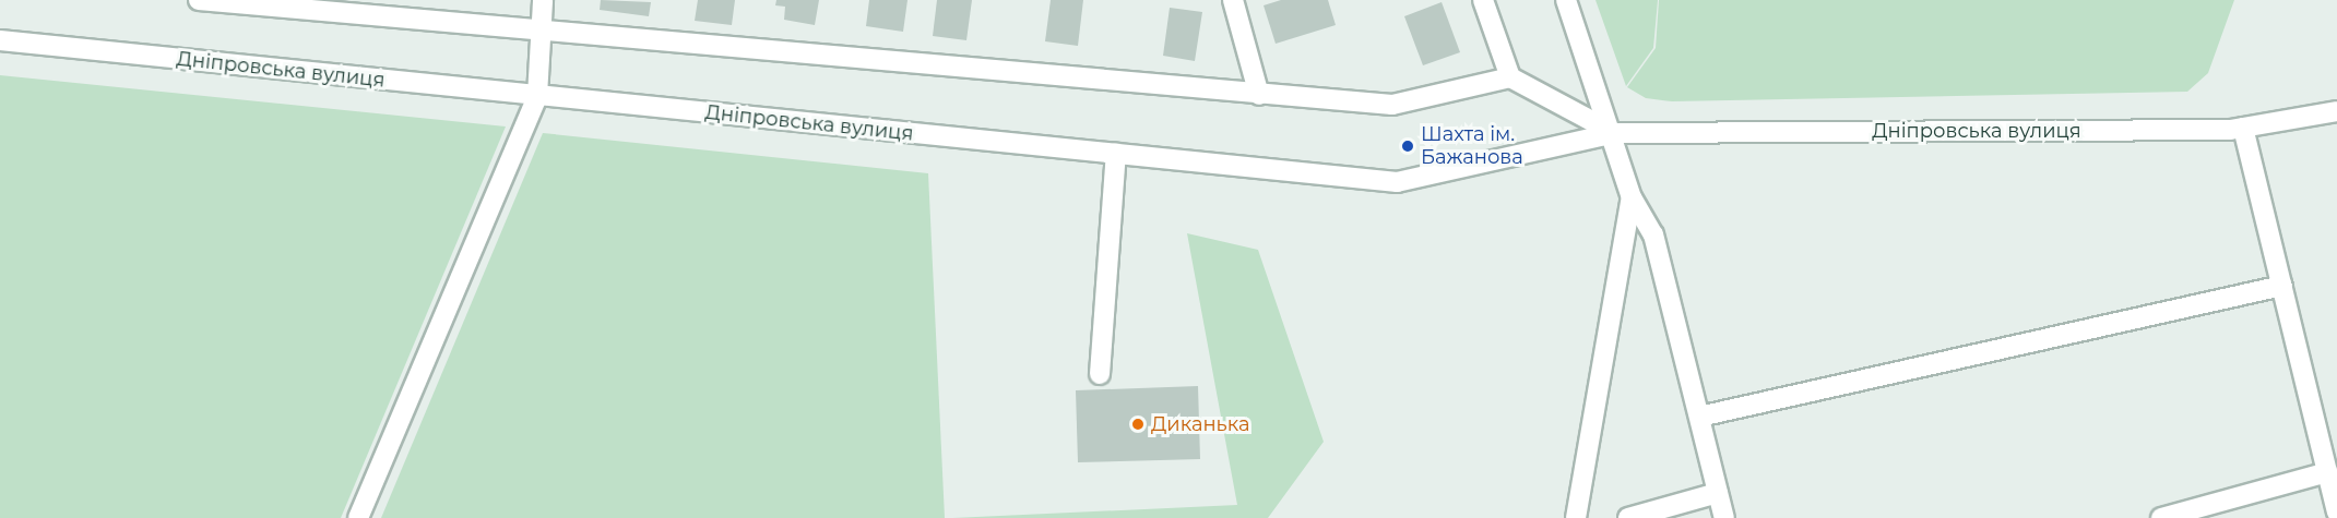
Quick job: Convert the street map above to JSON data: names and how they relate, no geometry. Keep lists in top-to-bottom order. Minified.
{"streets":{"street":["Дніпровська вулиця"]},"places":["Шахта ім. Бажанова","Диканька"]}
